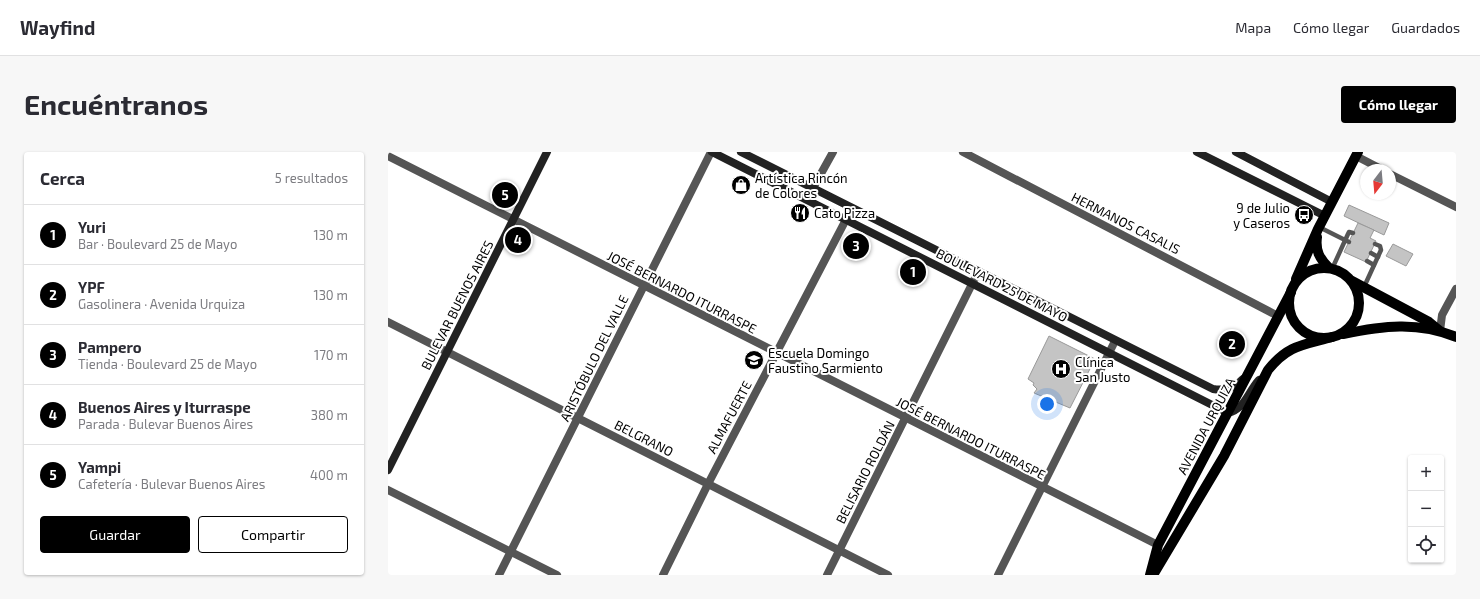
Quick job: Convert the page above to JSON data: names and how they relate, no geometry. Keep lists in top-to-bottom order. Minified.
{"streets":{"main road":["BOULEVARD 25 DE MAYO","BULEVAR BUENOS AIRES","AVENIDA URQUIZA"],"street":["HERMANOS CASALIS","JOSÉ BERNARDO ITURRASPE","ARISTÓBULO DEL VALLE","ALMAFUERTE","BELGRANO","BELISARIO ROLDÁN"]},"crossings":[["HERMANOS CASALIS","AVENIDA URQUIZA"],["BOULEVARD 25 DE MAYO","ARISTÓBULO DEL VALLE"],["BOULEVARD 25 DE MAYO","ALMAFUERTE"],["BOULEVARD 25 DE MAYO","AVENIDA URQUIZA"],["BOULEVARD 25 DE MAYO","BELISARIO ROLDÁN"],["JOSÉ BERNARDO ITURRASPE","BULEVAR BUENOS AIRES"],["JOSÉ BERNARDO ITURRASPE","ARISTÓBULO DEL VALLE"],["JOSÉ BERNARDO ITURRASPE","ALMAFUERTE"],["JOSÉ BERNARDO ITURRASPE","AVENIDA URQUIZA"],["JOSÉ BERNARDO ITURRASPE","BELISARIO ROLDÁN"],["BULEVAR BUENOS AIRES","BELGRANO"],["ARISTÓBULO DEL VALLE","BELGRANO"],["ALMAFUERTE","BELGRANO"],["BELGRANO","BELISARIO ROLDÁN"]],"places":{"shop":["Artística Rincón de Colores"],"restaurant":["Cato Pizza"],"bus stop":["9 de Julio y Caseros"],"school or university":["Escuela Domingo Faustino Sarmiento"],"hospital":["Clínica San Justo"]},"north":"bottom","page":{"header":"Wayfind","nav":["Mapa","Cómo llegar","Guardados"],"buttons":["Cómo llegar",["Guardar","Compartir"]],"title":"Encuéntranos","heading":["Cerca","5 resultados"],"pins":["5","4","3","1","2"],"list":[{"mark":"1","name":"Yuri","note":"Bar · Boulevard 25 de Mayo","value":"130 m"},{"mark":"2","name":"YPF","note":"Gasolinera · Avenida Urquiza","value":"130 m"},{"mark":"3","name":"Pampero","note":"Tienda · Boulevard 25 de Mayo","value":"170 m"},{"mark":"4","name":"Buenos Aires y Iturraspe","note":"Parada · Bulevar Buenos Aires","value":"380 m"},{"mark":"5","name":"Yampi","note":"Cafetería · Bulevar Buenos Aires","value":"400 m"}],"map_buttons":["+","−"]}}
